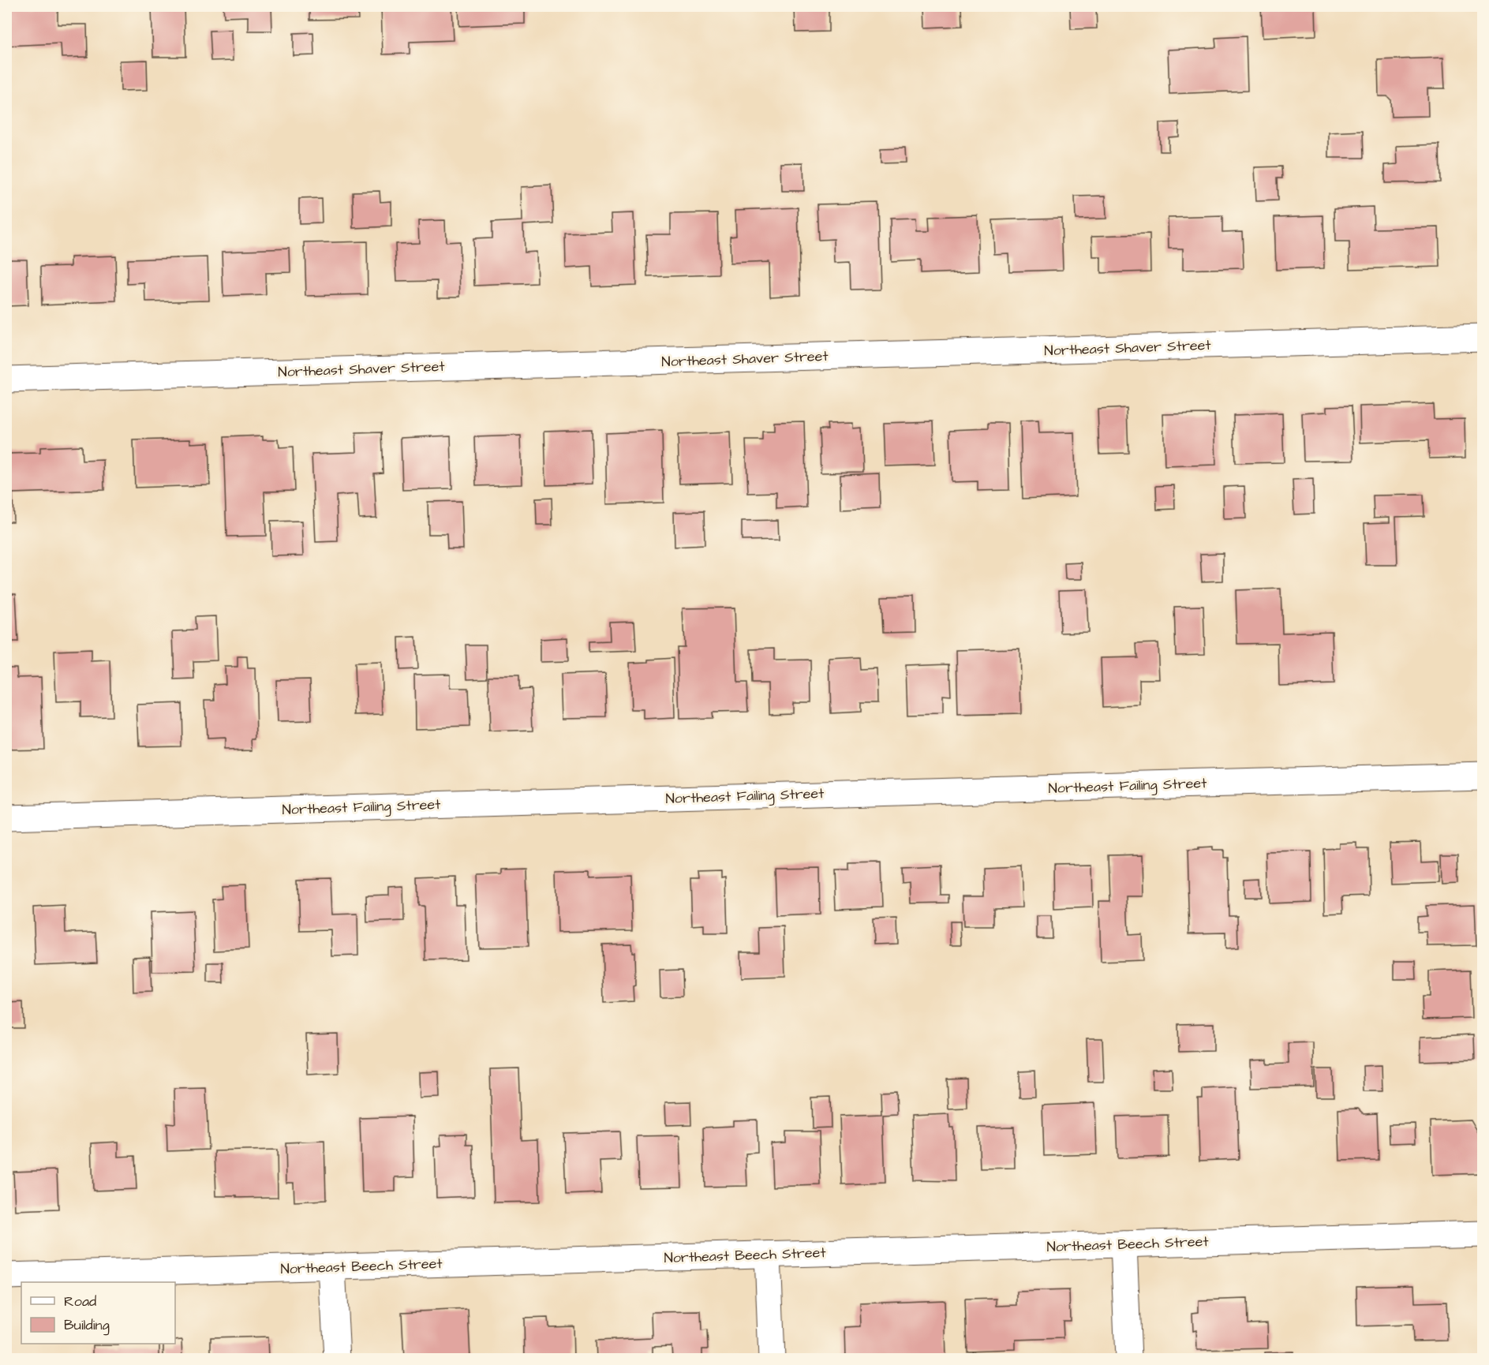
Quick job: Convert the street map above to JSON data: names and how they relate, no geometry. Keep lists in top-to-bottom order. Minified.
{"streets":{"street":["Northeast Shaver Street","Northeast Failing Street","Northeast Beech Street"]},"legend":["Road","Building"]}
